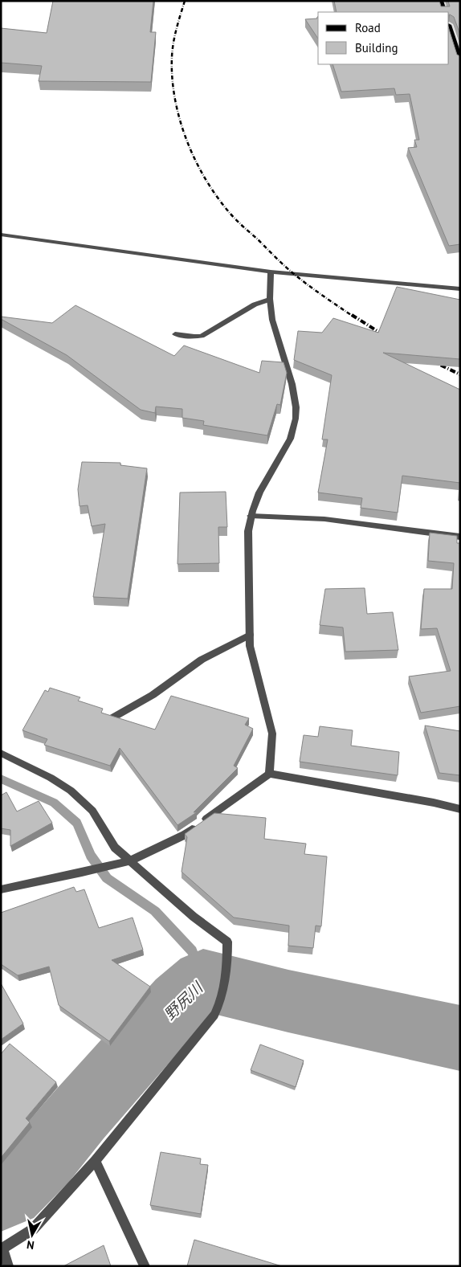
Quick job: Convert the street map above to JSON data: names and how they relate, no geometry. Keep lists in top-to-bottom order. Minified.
{"water":["野尻川"],"legend":["Road","Building"],"north":"bottom"}
